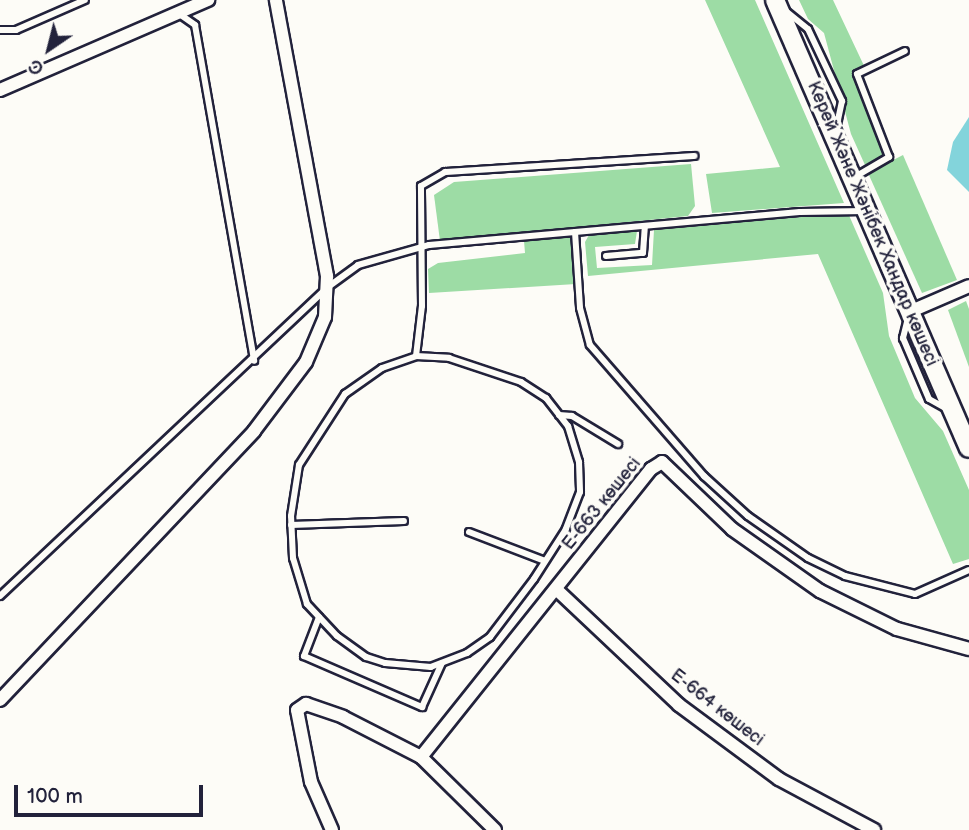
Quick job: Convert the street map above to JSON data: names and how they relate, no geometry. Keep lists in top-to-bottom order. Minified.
{"streets":{"main road":["Керей Және Жәнібек Хандар көшесі"],"street":["Е-663 көшесі","Е-664 көшесі"]},"crossings":[["Е-663 көшесі","Е-664 көшесі"]],"scale_bar":"100 m","north":"bottom left"}
